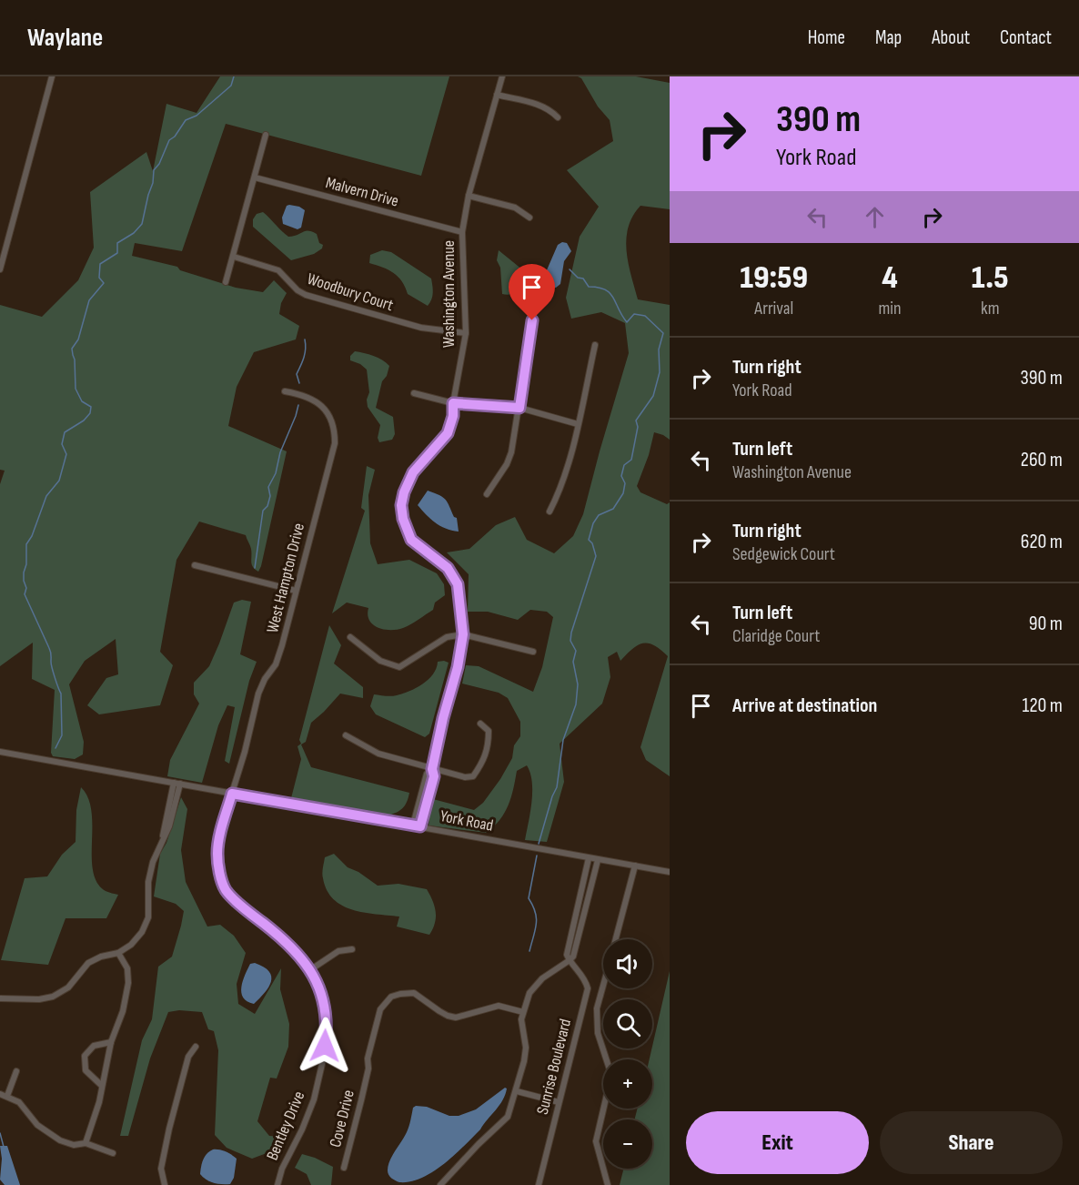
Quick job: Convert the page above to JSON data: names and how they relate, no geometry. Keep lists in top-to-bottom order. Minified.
{"streets":{"street":["Malvern Drive","Woodbury Court","Washington Avenue","West Hampton Drive","York Road","Sunrise Boulevard","Cove Drive","Bentley Drive"]},"crossings":[["Malvern Drive","Washington Avenue"],["Woodbury Court","Washington Avenue"],["Washington Avenue","York Road"],["West Hampton Drive","York Road"],["West Hampton Drive","Bentley Drive"],["York Road","Bentley Drive"],["Sunrise Boulevard","Cove Drive"]],"page":{"header":"Waylane","nav":["Home","Map","About","Contact"],"turn":["390 m","York Road"],"eta":["19:59","Arrival","4","min","1.5","km"],"list":[{"name":"Turn right","note":"York Road","value":"390 m"},{"name":"Turn left","note":"Washington Avenue","value":"260 m"},{"name":"Turn right","note":"Sedgewick Court","value":"620 m"},{"name":"Turn left","note":"Claridge Court","value":"90 m"},{"name":"Arrive at destination","value":"120 m"}],"map_buttons":["+","−"],"buttons":["Exit","Share"]}}
